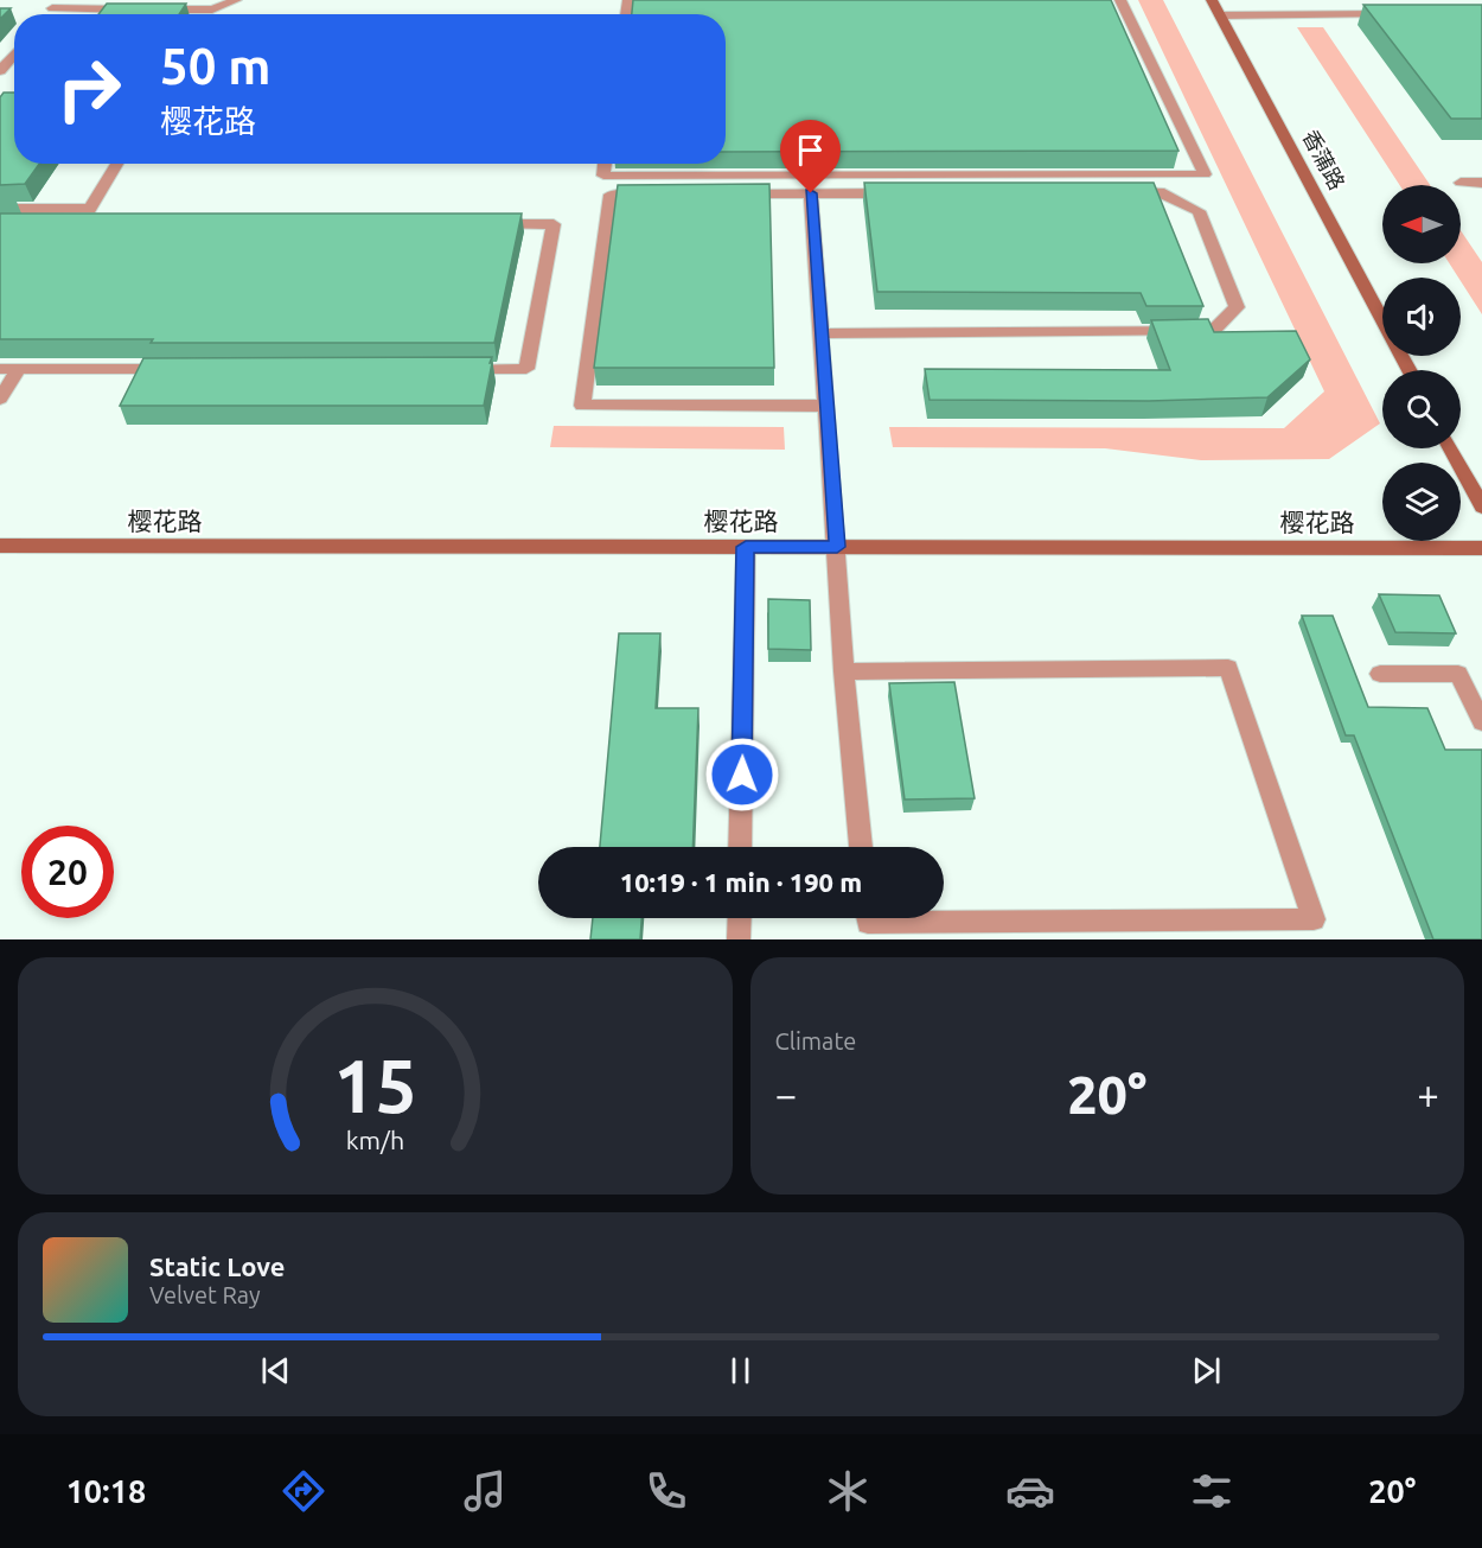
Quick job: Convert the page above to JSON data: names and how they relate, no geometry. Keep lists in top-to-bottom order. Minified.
{"streets":{"street":["香蒲路","樱花路"]},"north":"left","page":{"turn":["50 m","樱花路"],"limit":"20","trip":"10:19 · 1 min · 190 m","tile":"Climate","heat":["−","20°","+"],"song":["Static Love","Velvet Ray"],"tabs":["10:18","20°"],"gauge":["15","km/h"]}}
